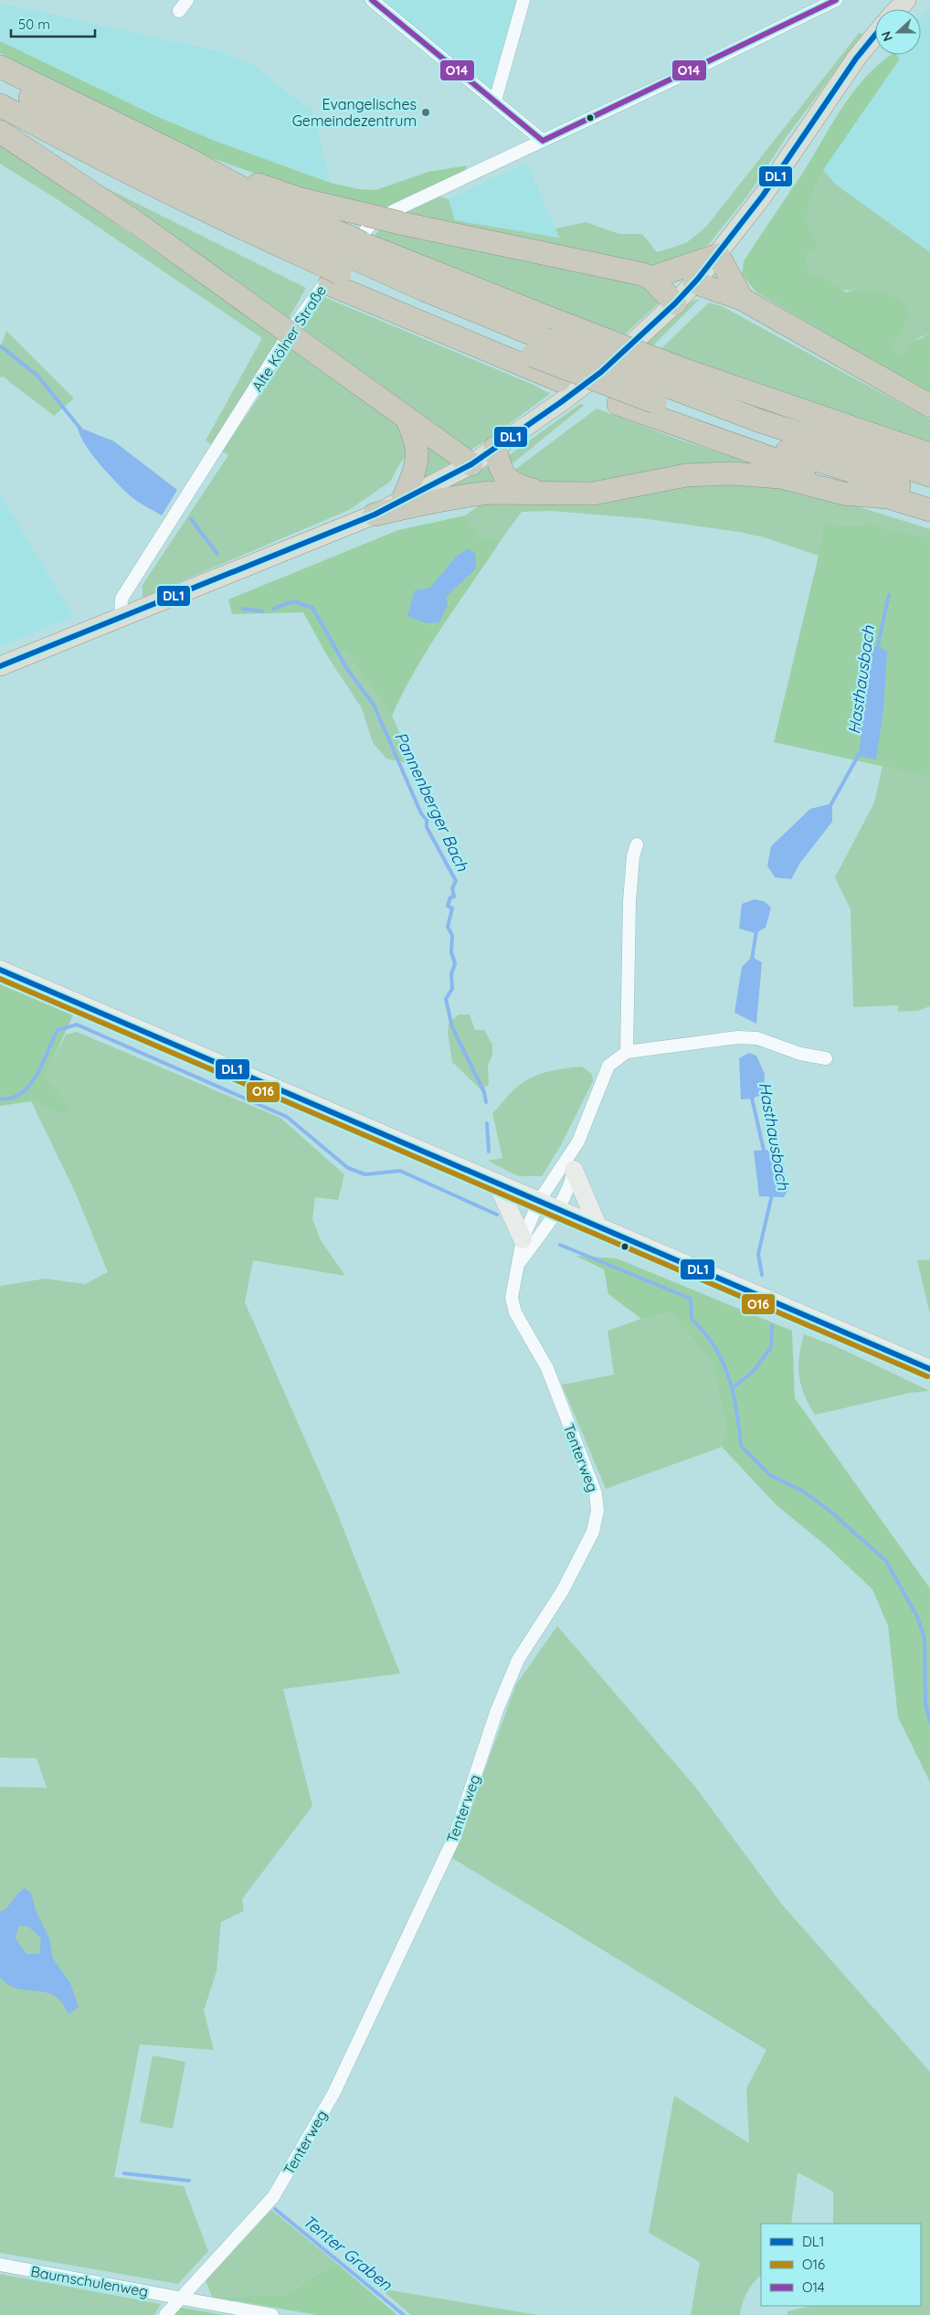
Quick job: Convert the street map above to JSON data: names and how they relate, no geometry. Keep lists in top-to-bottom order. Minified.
{"streets":{"street":["Alte Kölner Straße","Tenterweg","Baumschulenweg"]},"crossings":[["Tenterweg","Baumschulenweg"]],"water":["Hasthausbach","Pannenberger Bach","Tenter Graben"],"places":["Evangelisches Gemeindezentrum"],"lines":["transit line O14","transit line DL1","transit line O16"],"legend":["DL1","O16","O14"],"scale_bar":"50 m","north":"left"}
